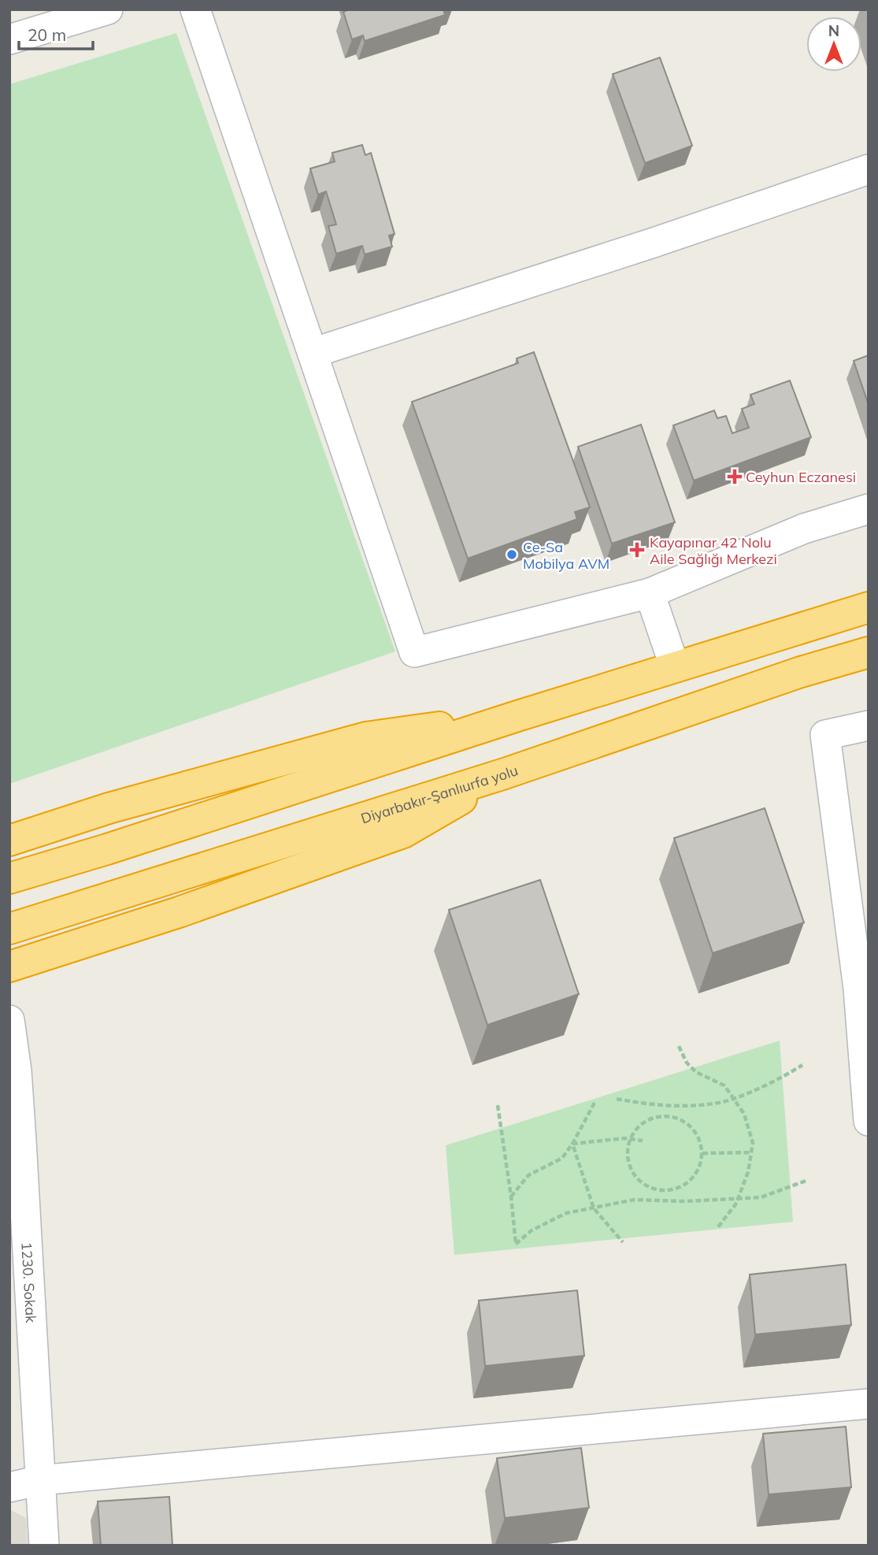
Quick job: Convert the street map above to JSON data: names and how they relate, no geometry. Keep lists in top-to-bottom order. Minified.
{"streets":{"highway":["Diyarbakır-Şanlıurfa yolu"],"street":["1230. Sokak"]},"places":{"health":["Ceyhun Eczanesi","Kayapınar 42 Nolu Aile Sağlığı Merkezi"],"other":["Ce-Sa Mobilya AVM"]},"scale_bar":"20 m","north":"top"}
